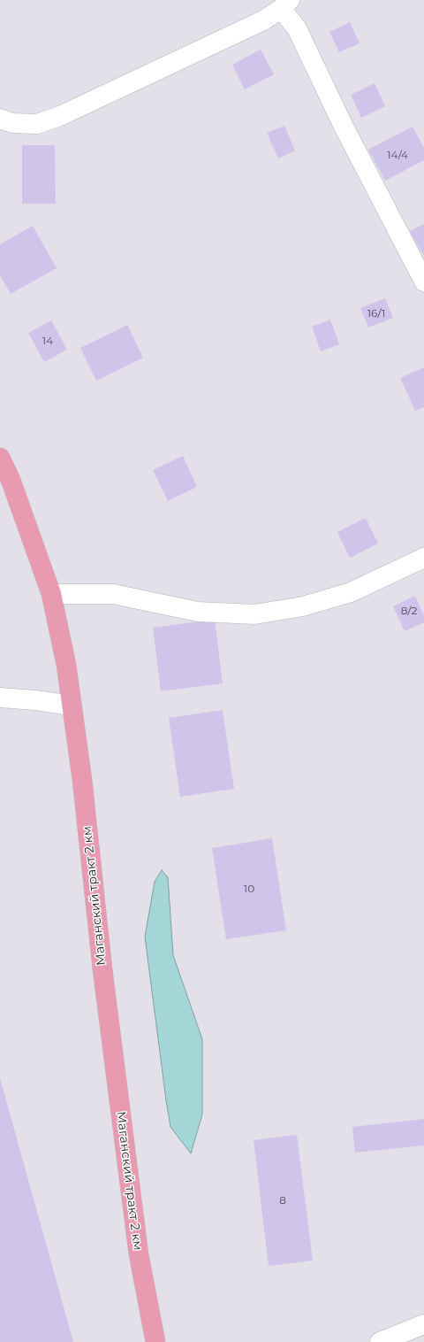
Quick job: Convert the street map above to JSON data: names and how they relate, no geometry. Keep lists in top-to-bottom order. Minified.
{"streets":{"main road":["Маганский тракт 2 км"]},"house_numbers":["14/4","16/1","14","8/2","10","8"]}
